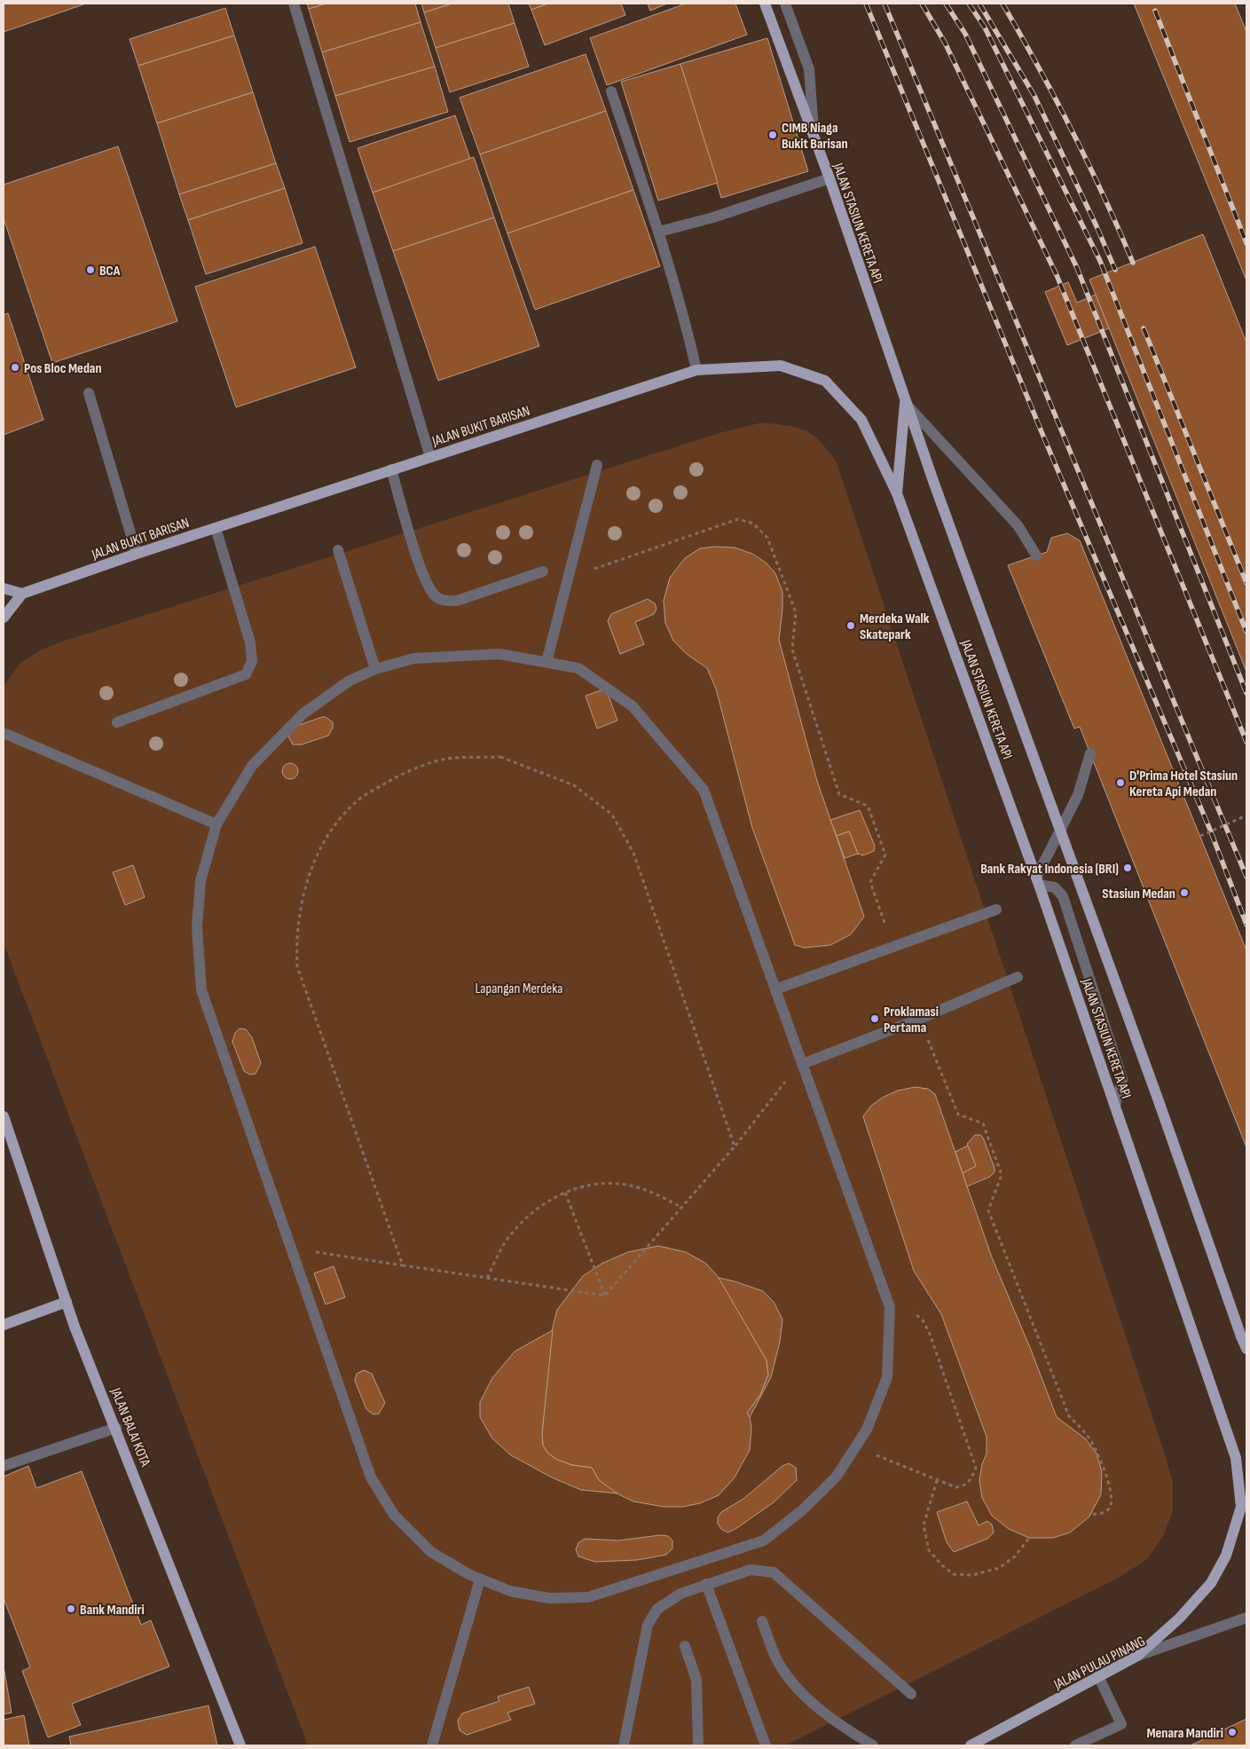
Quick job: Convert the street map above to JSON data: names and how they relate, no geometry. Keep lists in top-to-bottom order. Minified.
{"streets":{"main road":["JALAN STASIUN KERETA API","JALAN BUKIT BARISAN","JALAN BALAI KOTA","JALAN PULAU PINANG"]},"crossings":[["JALAN STASIUN KERETA API","JALAN BUKIT BARISAN"],["JALAN STASIUN KERETA API","JALAN PULAU PINANG"]],"parks":["Lapangan Merdeka"],"places":["CIMB Niaga Bukit Barisan","BCA","Pos Bloc Medan","Merdeka Walk Skatepark","D'Prima Hotel Stasiun Kereta Api Medan","Bank Rakyat Indonesia (BRI)","Stasiun Medan","Proklamasi Pertama","Bank Mandiri","Menara Mandiri"]}
